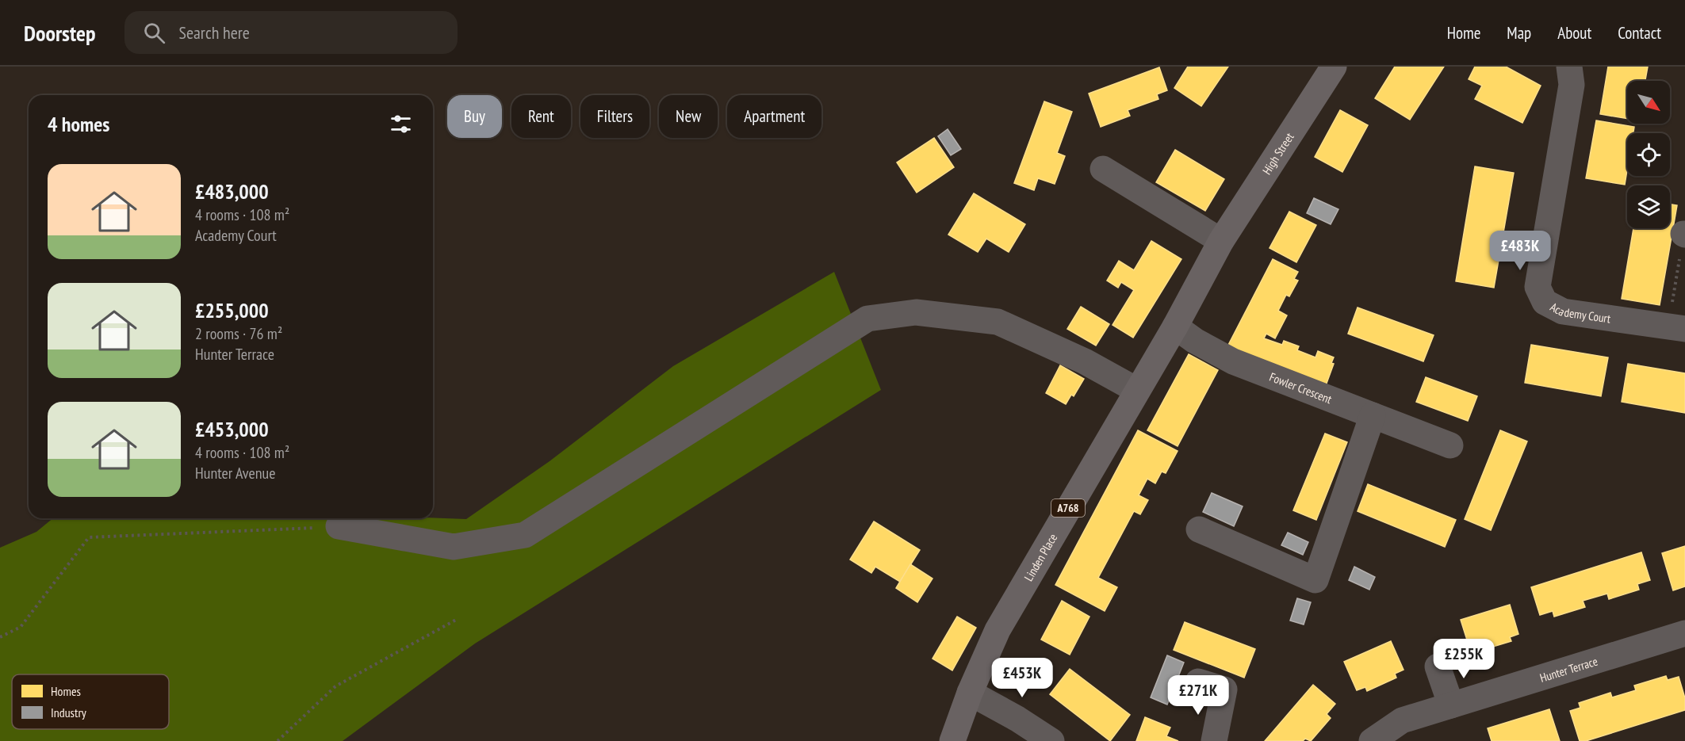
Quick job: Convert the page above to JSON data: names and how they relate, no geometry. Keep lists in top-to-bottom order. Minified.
{"streets":{"main road":["High Street","A768","Linden Place"],"street":["Academy Court","Fowler Crescent","Hunter Terrace"]},"crossings":[["High Street","Fowler Crescent"],["High Street","Linden Place"],["Fowler Crescent","Linden Place"],["A768","Linden Place"]],"legend":["Homes","Industry"],"north":"bottom right","page":{"header":"Doorstep","search":"Search here","nav":["Home","Map","About","Contact"],"chip":["Buy","Rent","Filters","New","Apartment"],"heading":"4 homes","list":[{"name":"£483,000","note":"4 rooms · 108 m² · Academy Court"},{"name":"£255,000","note":"2 rooms · 76 m² · Hunter Terrace"},{"name":"£453,000","note":"4 rooms · 108 m² · Hunter Avenue"}],"price":["£483K","£255K","£453K","£271K"]}}
